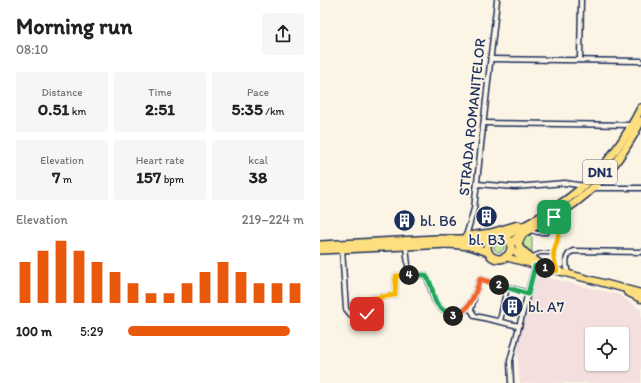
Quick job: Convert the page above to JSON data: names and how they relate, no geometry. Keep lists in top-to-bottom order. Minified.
{"streets":{"highway":["DN1"],"street":["STRADA ROMANIȚELOR"]},"crossings":[["STRADA ROMANIȚELOR","DN1"]],"places":{"building":["bl. B3","bl. B6","bl. A7"]},"page":{"heading":["Morning run","08:10"],"stats":[["Distance","0.51 km"],["Time","2:51"],["Pace","5:35 /km"],["Elevation","7 m"],["Heart rate","157 bpm"],["kcal","38"]],"chart":["Elevation","219–224 m"],"pins":["1","4","2","3"],"list":[{"name":"100 m","note":"5:29"}]}}
